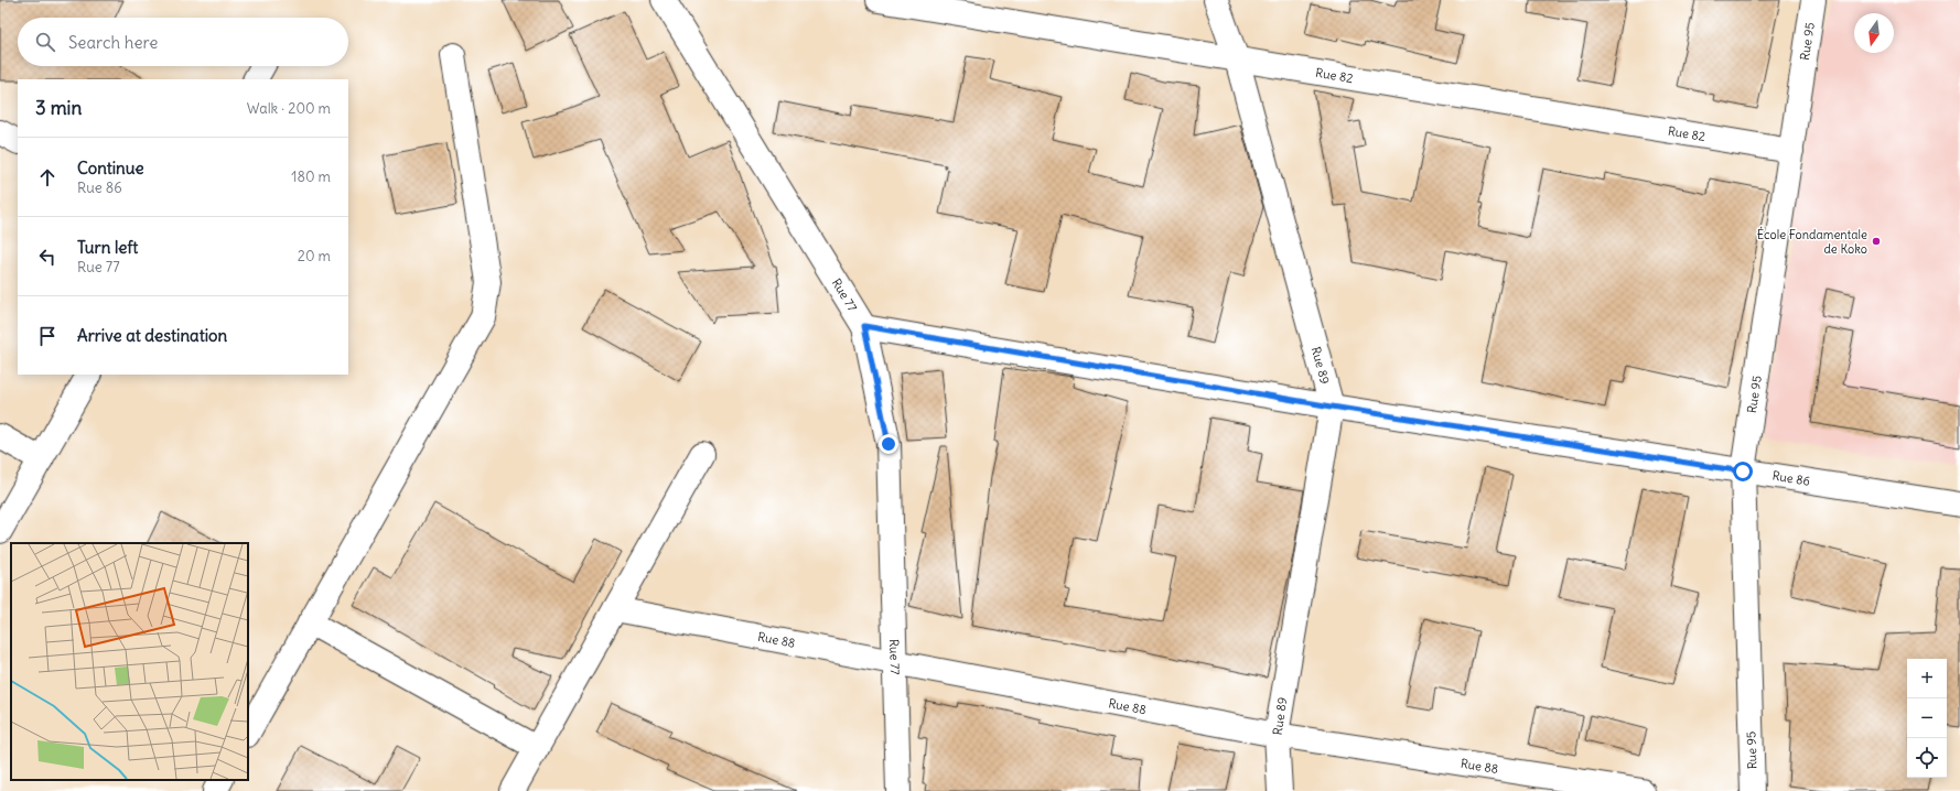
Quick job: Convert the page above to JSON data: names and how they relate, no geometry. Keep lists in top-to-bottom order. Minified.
{"streets":{"street":["Rue 95","Rue 82","Rue 77","Rue 89","Rue 86","Rue 88"]},"crossings":[["Rue 95","Rue 82"],["Rue 95","Rue 86"],["Rue 82","Rue 89"],["Rue 77","Rue 86"],["Rue 77","Rue 88"],["Rue 89","Rue 86"],["Rue 89","Rue 88"]],"places":["École Fondamentale de Koko"],"north":"bottom","page":{"search":"Search here","heading":["3 min","Walk · 200 m"],"list":[["Continue","Rue 86","180 m"],["Turn left","Rue 77","20 m"],"Arrive at destination"],"map_buttons":["+","−"]}}
